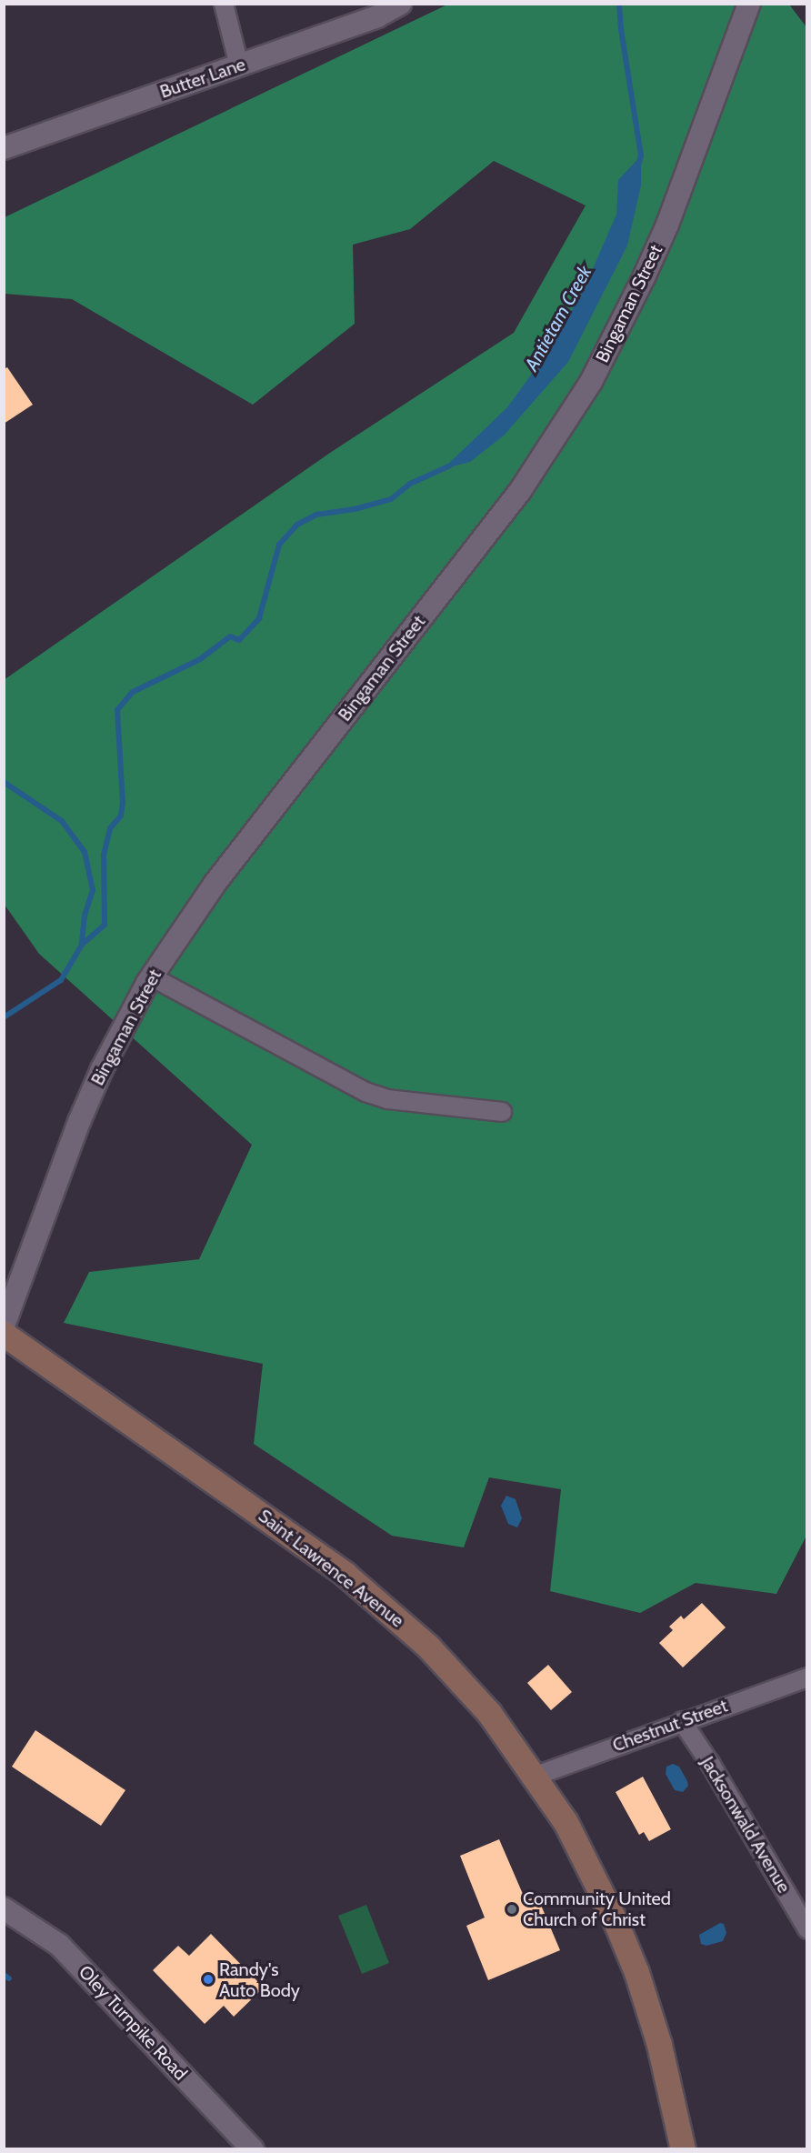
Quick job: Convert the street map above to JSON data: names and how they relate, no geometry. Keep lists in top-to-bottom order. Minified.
{"streets":{"main road":["Saint Lawrence Avenue"],"street":["Butter Lane","Bingaman Street","Chestnut Street","Jacksonwald Avenue","Oley Turnpike Road"]},"crossings":[["Saint Lawrence Avenue","Chestnut Street"],["Chestnut Street","Jacksonwald Avenue"]],"water":["Antietam Creek"],"places":["Community United Church of Christ","Randy's Auto Body"]}
